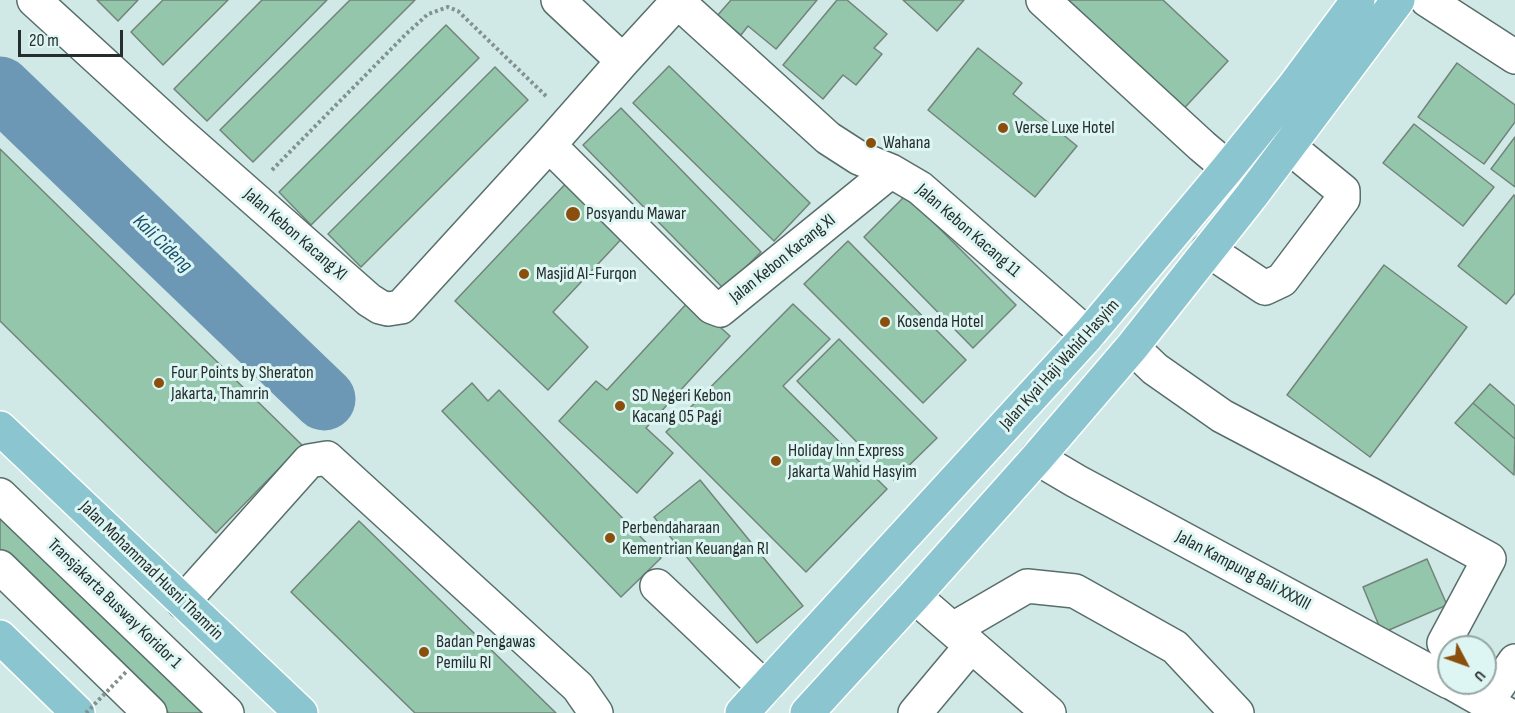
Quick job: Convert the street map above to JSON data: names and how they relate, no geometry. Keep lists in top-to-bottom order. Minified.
{"streets":{"main road":["Jalan Kyai Haji Wahid Hasyim","Jalan Mohammad Husni Thamrin"],"street":["Jalan Kebon Kacang 11","Jalan Kebon Kacang XI","Jalan Kampung Bali XXXIII","Transjakarta Busway Koridor 1"]},"crossings":[["Jalan Kebon Kacang 11","Jalan Kebon Kacang XI"],["Jalan Kebon Kacang 11","Jalan Kyai Haji Wahid Hasyim"]],"water":["Kali Cideng"],"places":["Verse Luxe Hotel","Wahana","Posyandu Mawar","Masjid Al-Furqon","Kosenda Hotel","Four Points by Sheraton Jakarta, Thamrin","SD Negeri Kebon Kacang 05 Pagi","Holiday Inn Express Jakarta Wahid Hasyim","Perbendaharaan Kementrian Keuangan RI","Badan Pengawas Pemilu RI"],"scale_bar":"20 m","north":"bottom right"}
